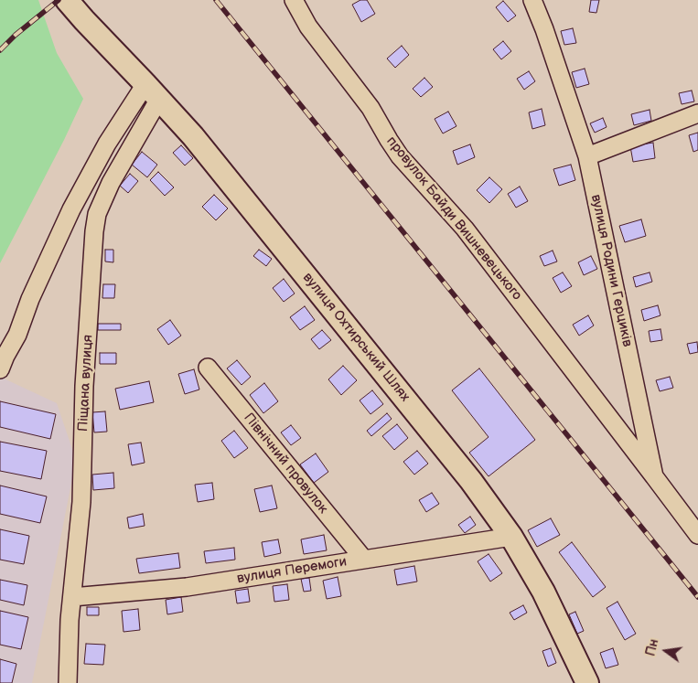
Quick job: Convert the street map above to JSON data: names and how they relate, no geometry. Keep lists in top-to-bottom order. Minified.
{"streets":{"main road":["вулиця Охтирський Шлях"],"street":["провулок Байди Вишневецького","вулиця Родини Герциків","Піщана вулиця","Північний провулок","вулиця Перемоги"]},"crossings":[["провулок Байди Вишневецького","вулиця Родини Герциків"],["вулиця Охтирський Шлях","Піщана вулиця"],["вулиця Охтирський Шлях","вулиця Перемоги"],["Піщана вулиця","вулиця Перемоги"],["Північний провулок","вулиця Перемоги"]],"north":"left"}
